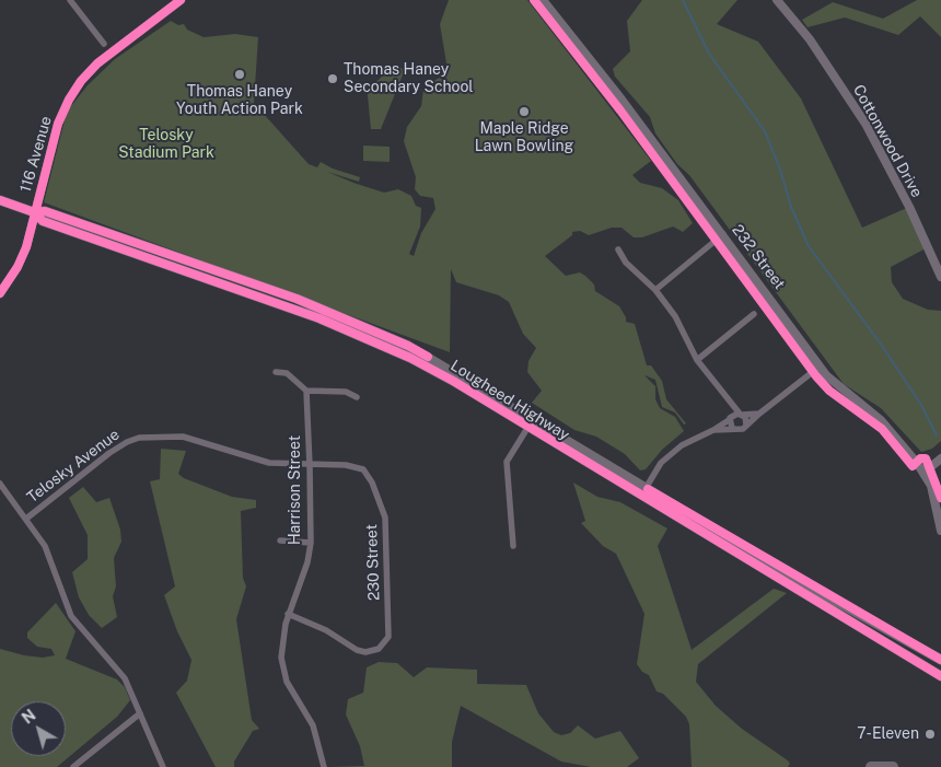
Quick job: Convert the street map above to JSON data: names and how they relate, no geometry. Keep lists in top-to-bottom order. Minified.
{"streets":{"main road":["Lougheed Highway"],"street":["Cottonwood Drive","116 Avenue","232 Street","Telosky Avenue","Harrison Street","230 Street"]},"crossings":[["116 Avenue","Lougheed Highway"],["Telosky Avenue","Harrison Street"],["Telosky Avenue","230 Street"],["Harrison Street","230 Street"]],"parks":["Telosky Stadium Park"],"places":["Thomas Haney Youth Action Park","Thomas Haney Secondary School","Maple Ridge Lawn Bowling","7-Eleven"],"north":"top left"}
